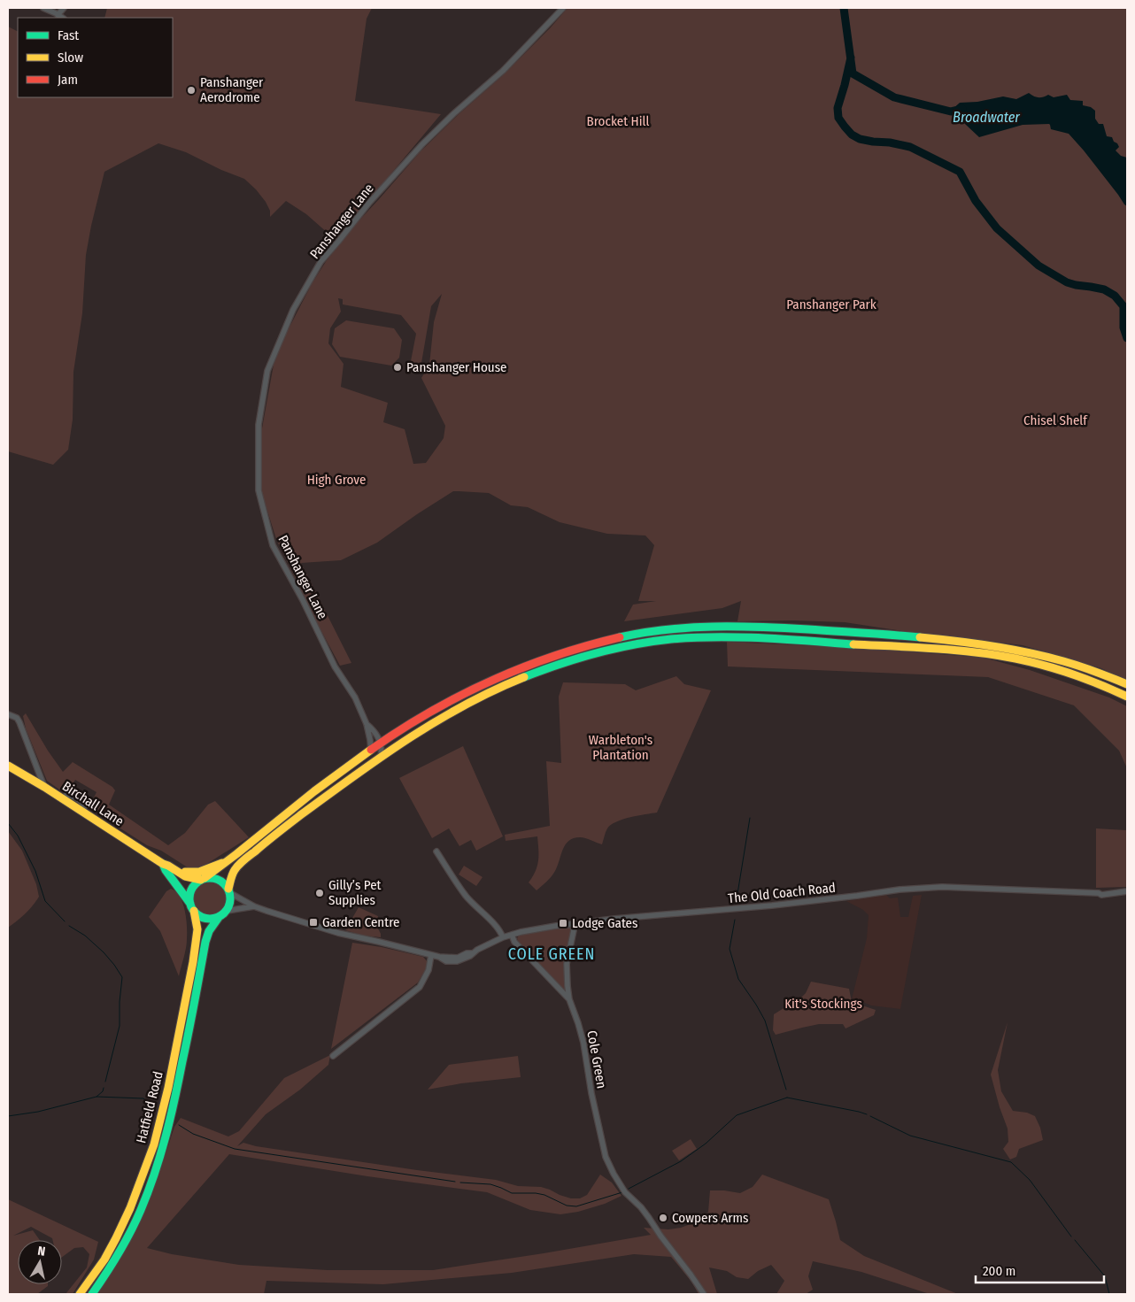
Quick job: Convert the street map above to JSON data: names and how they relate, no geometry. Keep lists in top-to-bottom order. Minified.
{"streets":{"main road":["Birchall Lane","Hatfield Road"],"street":["Panshanger Lane","The Old Coach Road","Cole Green"]},"crossings":[["Birchall Lane","Hatfield Road"],["The Old Coach Road","Cole Green"]],"districts":["COLE GREEN"],"water":["Broadwater"],"parks":["Brocket Hill","Panshanger Park","Chisel Shelf","High Grove","Warbleton's Plantation","Kit's Stockings"],"places":{"other":["Panshanger Aerodrome","Panshanger House","Gilly’s Pet Supplies","Cowpers Arms"],"transit":["Garden Centre","Lodge Gates"]},"legend":["Fast","Slow","Jam"],"scale_bar":"200 m","north":"top"}
